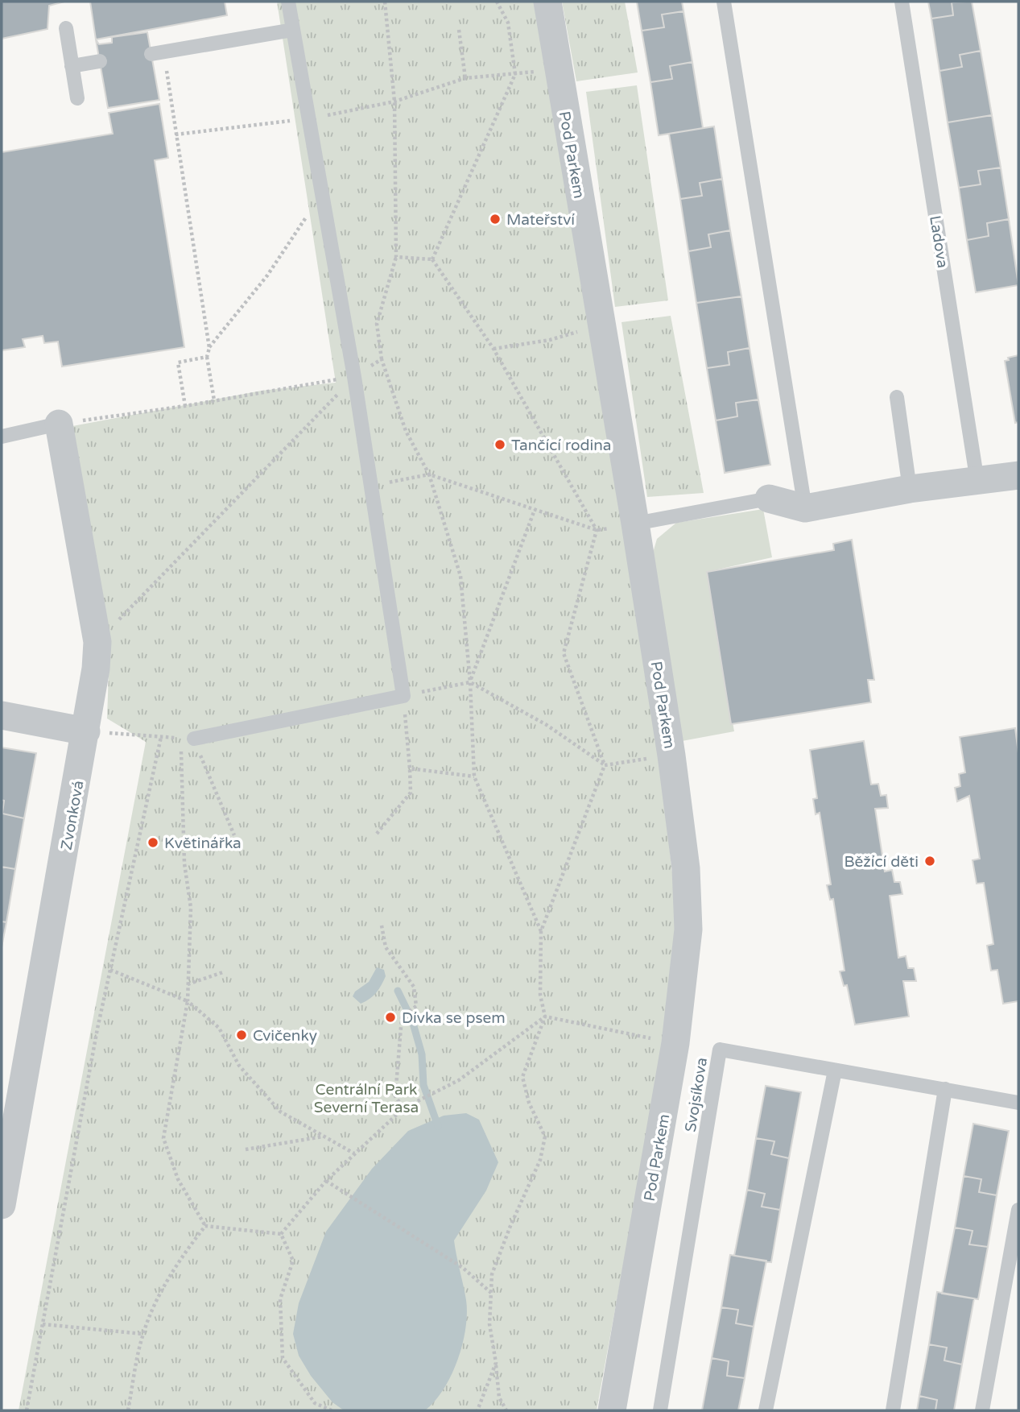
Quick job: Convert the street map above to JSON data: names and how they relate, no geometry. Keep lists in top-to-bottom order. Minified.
{"streets":{"street":["Pod Parkem","Zvonková"],"lane":["Ladova","Svojsíkova"]},"parks":["Centrální Park Severní Terasa"],"places":["Mateřství","Tančící rodina","Květinářka","Běžící děti","Dívka se psem","Cvičenky"]}
